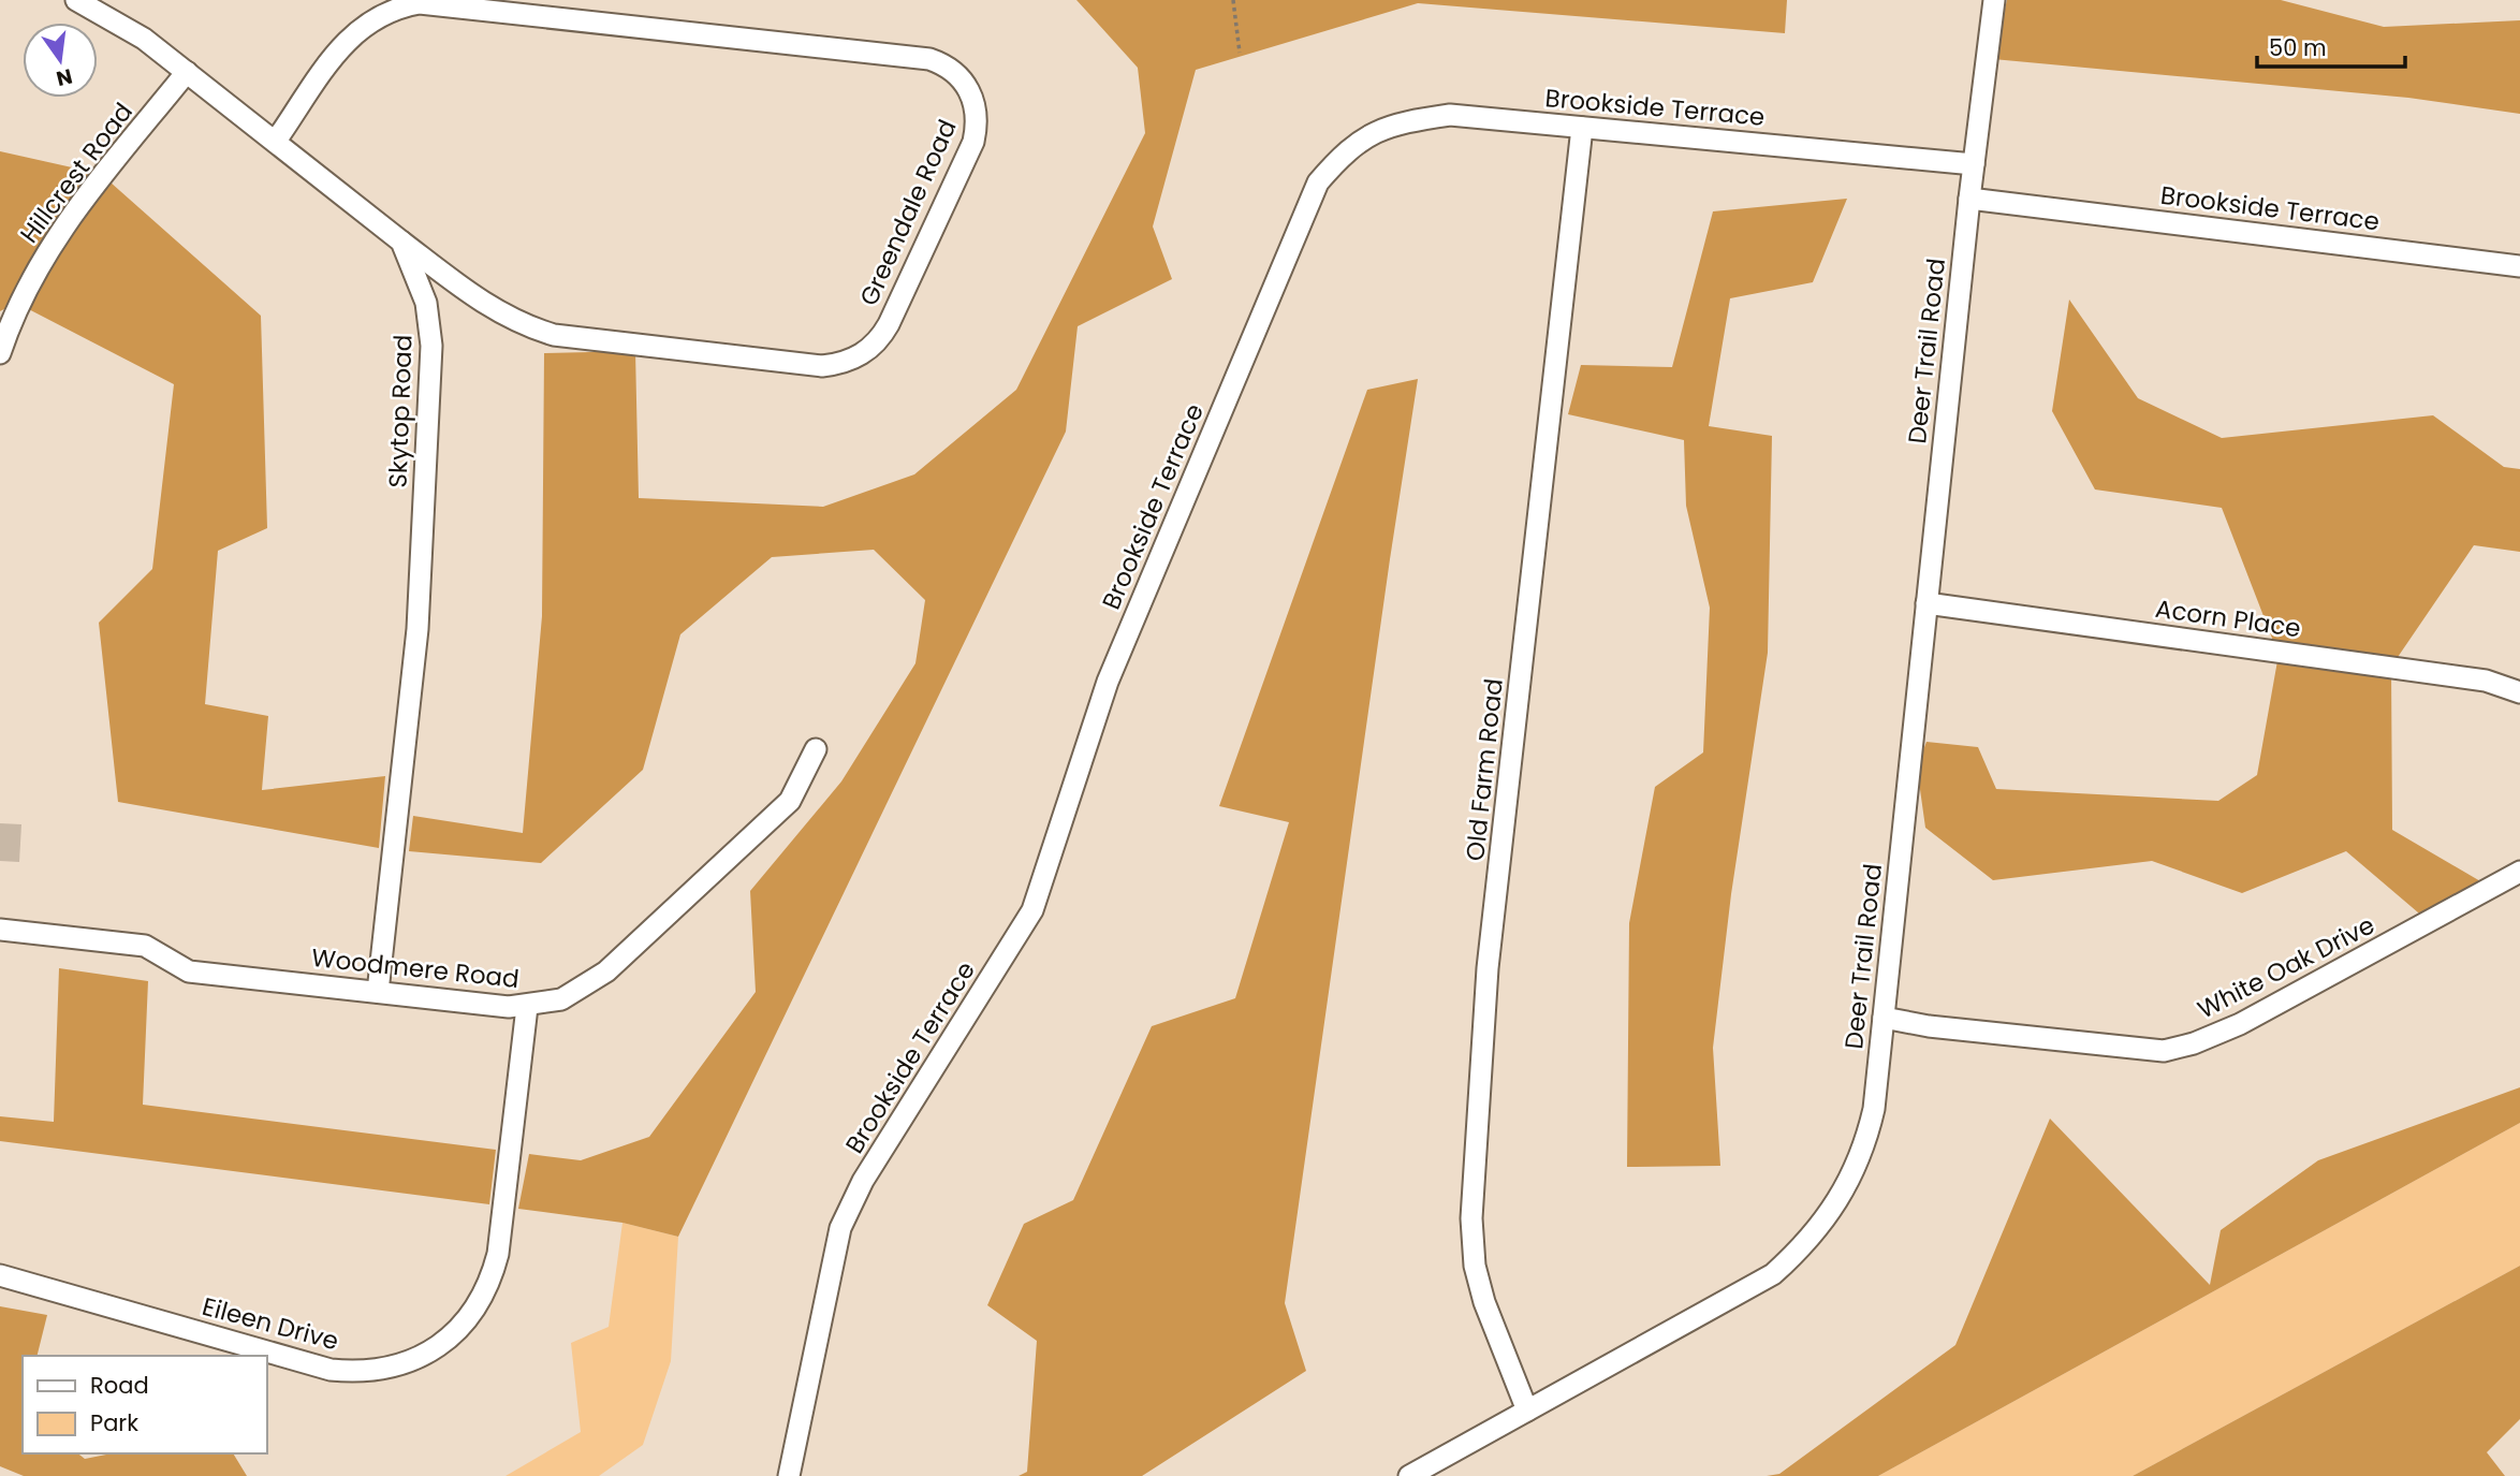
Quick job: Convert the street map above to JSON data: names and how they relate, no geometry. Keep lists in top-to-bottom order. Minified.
{"streets":{"street":["Brookside Terrace","Hillcrest Road","Greendale Road","Deer Trail Road","Skytop Road","Acorn Place","Old Farm Road","White Oak Drive","Woodmere Road","Eileen Drive"]},"crossings":[["Brookside Terrace","Deer Trail Road"],["Brookside Terrace","Old Farm Road"],["Hillcrest Road","Skytop Road"],["Greendale Road","Skytop Road"],["Deer Trail Road","Acorn Place"],["Deer Trail Road","Old Farm Road"],["Deer Trail Road","White Oak Drive"],["Skytop Road","Woodmere Road"],["Woodmere Road","Eileen Drive"]],"legend":["Road","Park"],"scale_bar":"50 m","north":"bottom"}
